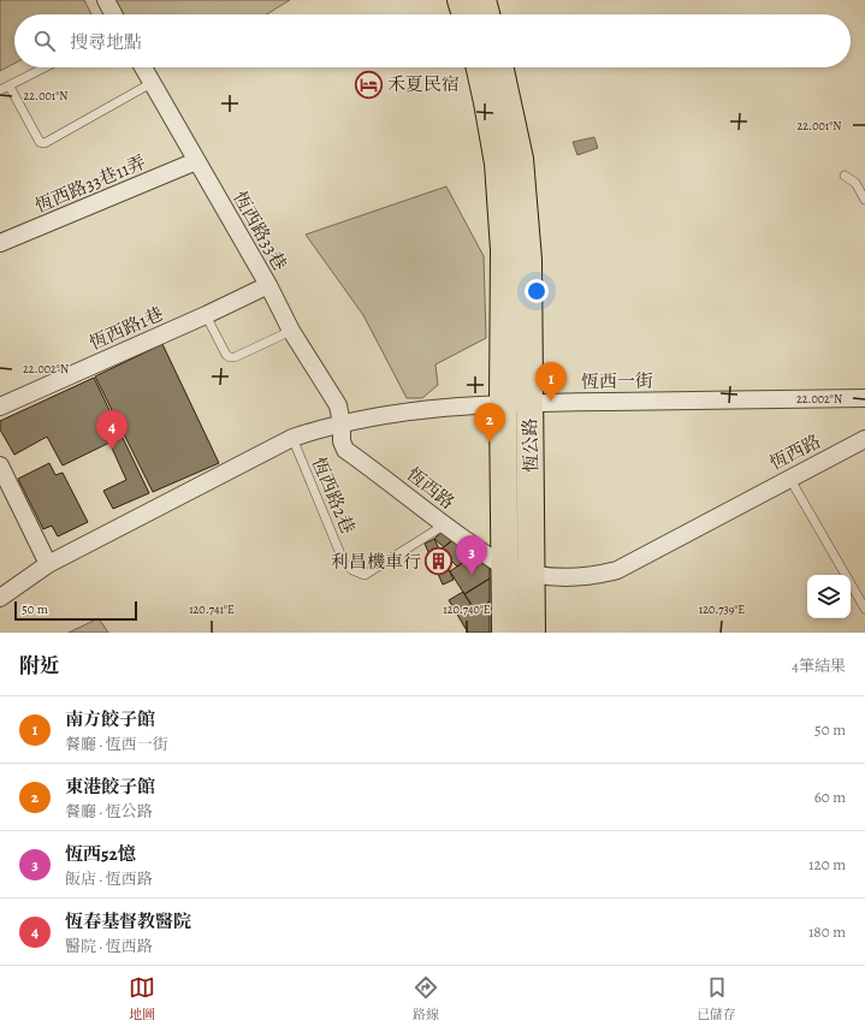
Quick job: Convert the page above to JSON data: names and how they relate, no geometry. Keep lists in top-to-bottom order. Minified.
{"streets":{"main road":["恆公路"],"street":["恆西路33巷11弄","恆西路33巷","恆西路1巷","恆西一街","恆西路"],"lane":["恆西路2巷"]},"crossings":[["恆西路33巷11弄","恆西路33巷"],["恆西路33巷","恆西路1巷"],["恆西路33巷","恆西一街"],["恆西路33巷","恆西路"],["恆西一街","恆公路"],["恆西一街","恆西路"],["恆公路","恆西路"],["恆西路","恆西路2巷"]],"places":{"hotel":["禾夏民宿"],"building":["利昌機車行"]},"scale_bar":"50 m","page":{"search":"搜尋地點","pins":["1","2","4","3"],"scale":"50 m","heading":["附近","4筆結果"],"list":[{"mark":"1","name":"南方餃子館","note":"餐廳 · 恆西一街","value":"50 m"},{"mark":"2","name":"東港餃子館","note":"餐廳 · 恆公路","value":"60 m"},{"mark":"3","name":"恆西52憶","note":"飯店 · 恆西路","value":"120 m"},{"mark":"4","name":"恆春基督教醫院","note":"醫院 · 恆西路","value":"180 m"}],"nav":["地圖","路線","已儲存"]},"coordinates":["22.001°N","22.002°N","120.741°E","120.740°E","120.739°E"]}
